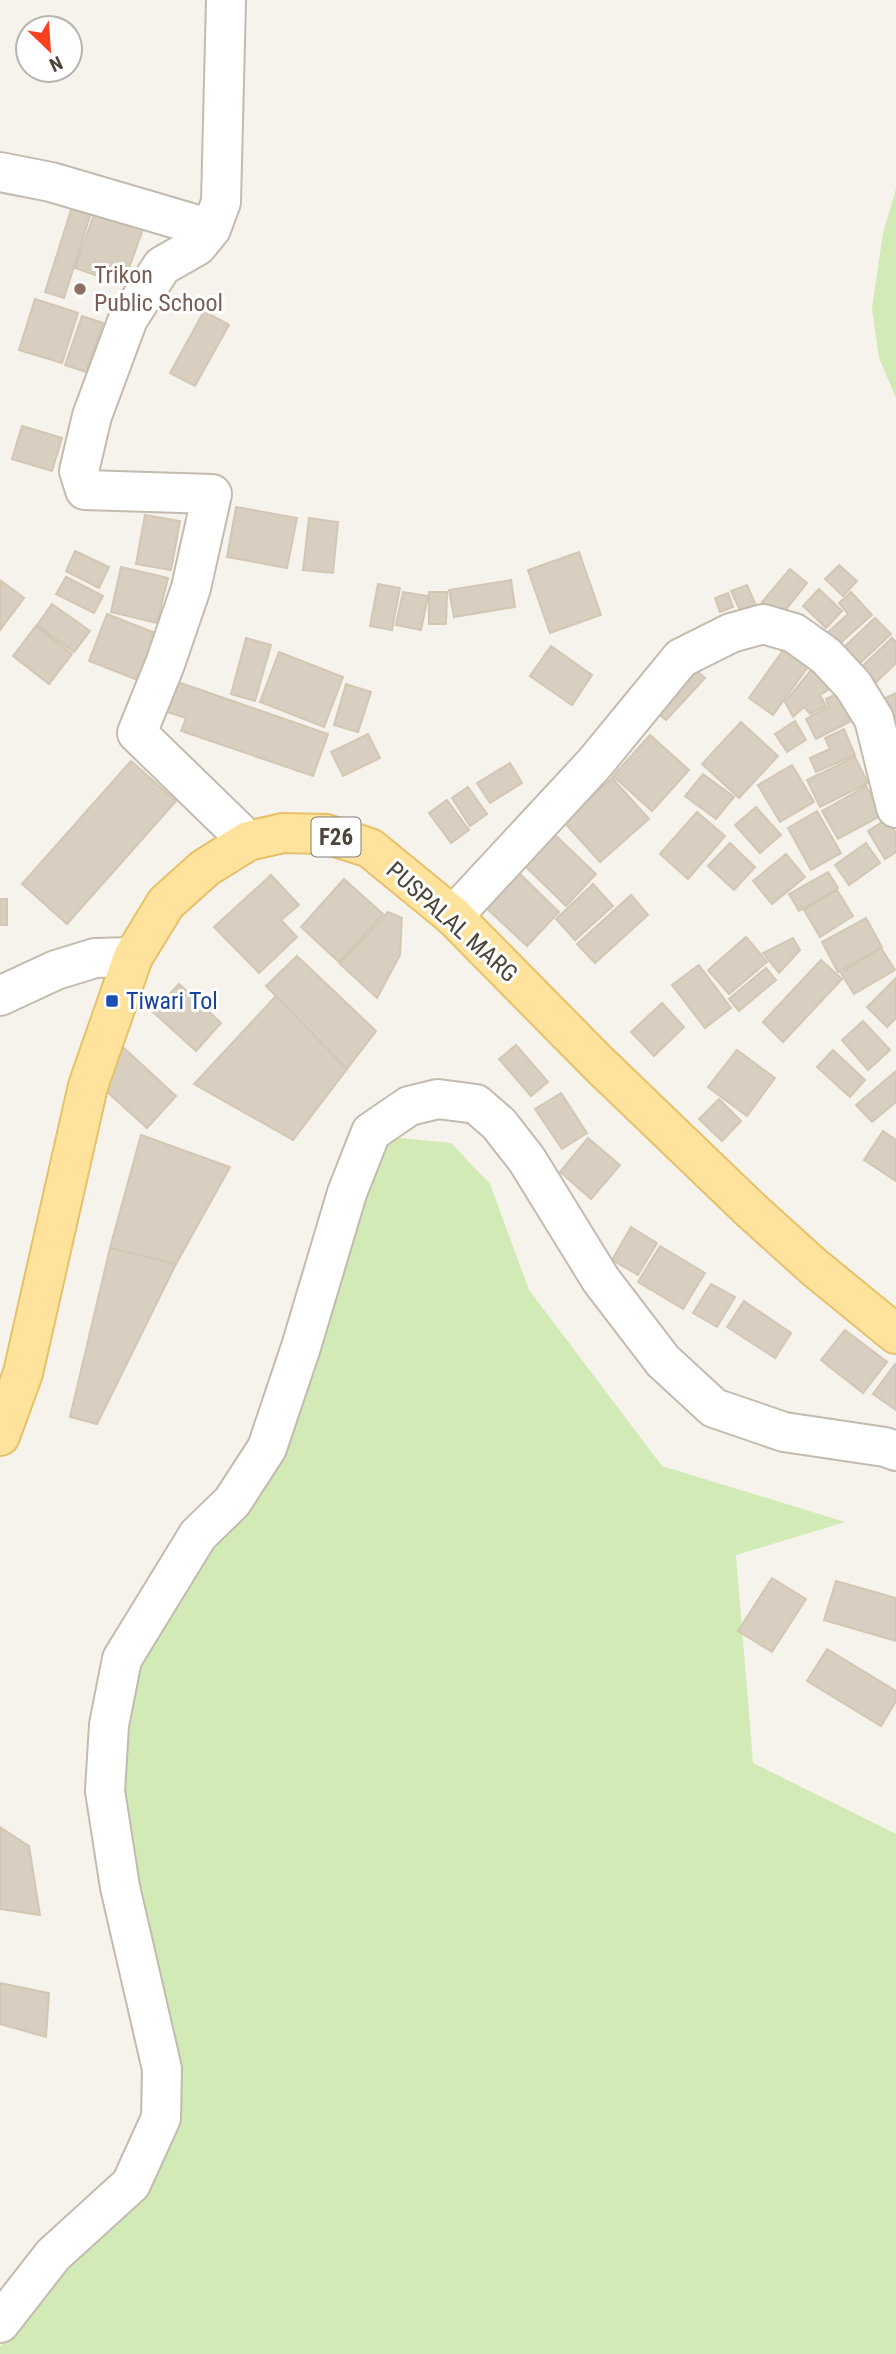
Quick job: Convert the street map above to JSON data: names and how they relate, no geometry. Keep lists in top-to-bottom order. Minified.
{"streets":{"main road":["F26","PUSPALAL MARG"]},"places":{"other":["Trikon Public School"],"transit":["Tiwari Tol"]},"north":"bottom right"}
